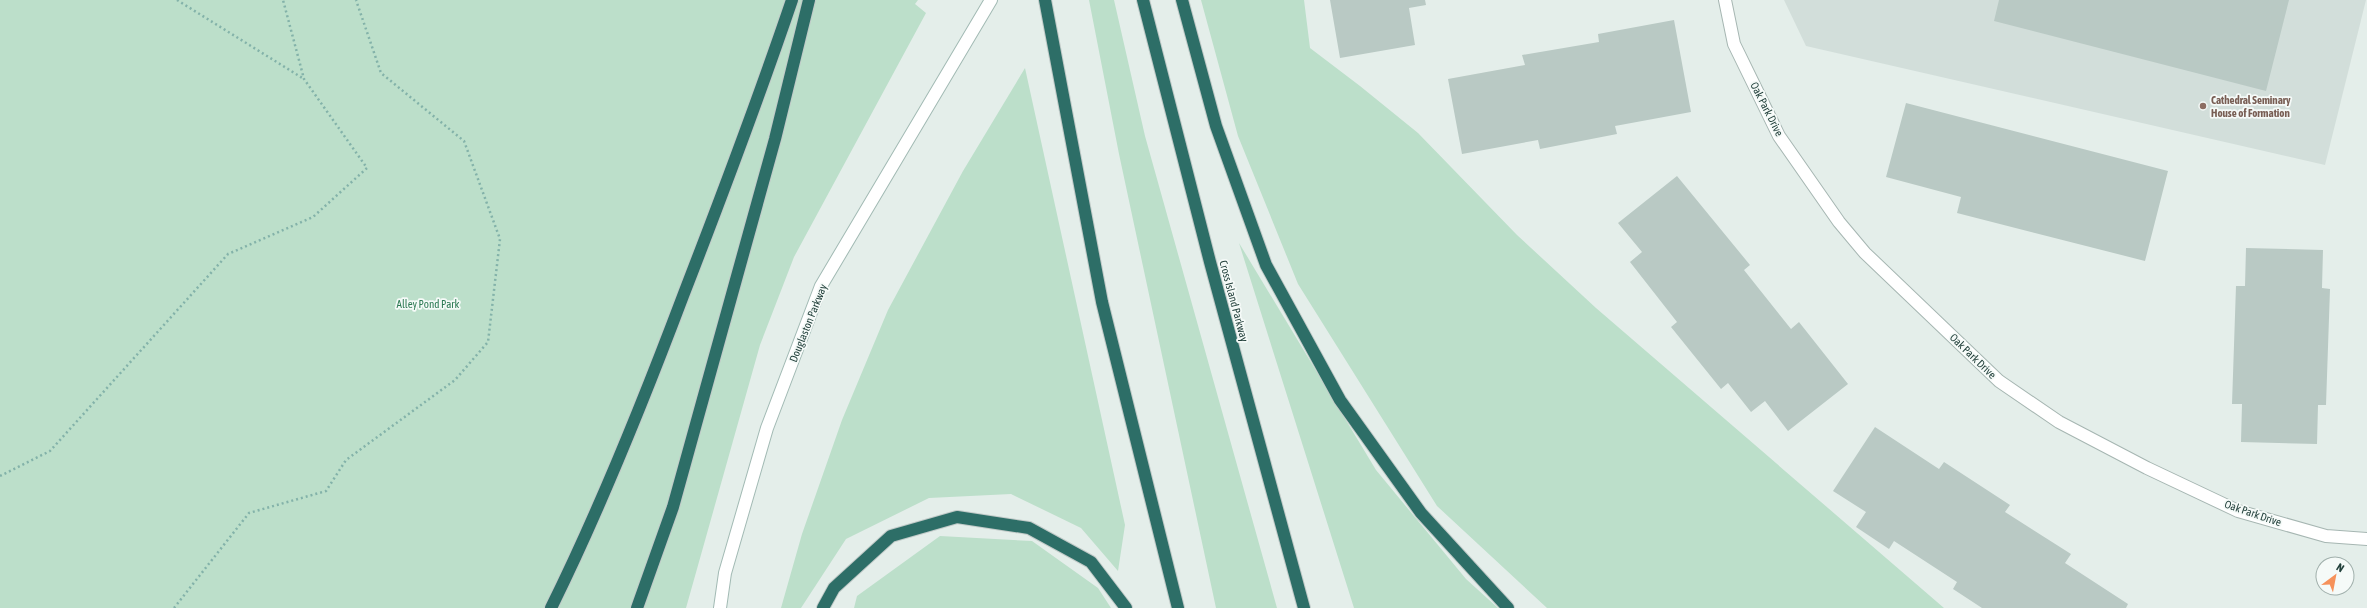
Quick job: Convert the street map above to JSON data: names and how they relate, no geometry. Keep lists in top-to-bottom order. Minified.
{"streets":{"highway":["Cross Island Parkway"],"street":["Oak Park Drive","Douglaston Parkway"]},"parks":["Alley Pond Park"],"places":["Cathedral Seminary House of Formation"],"north":"top right"}
